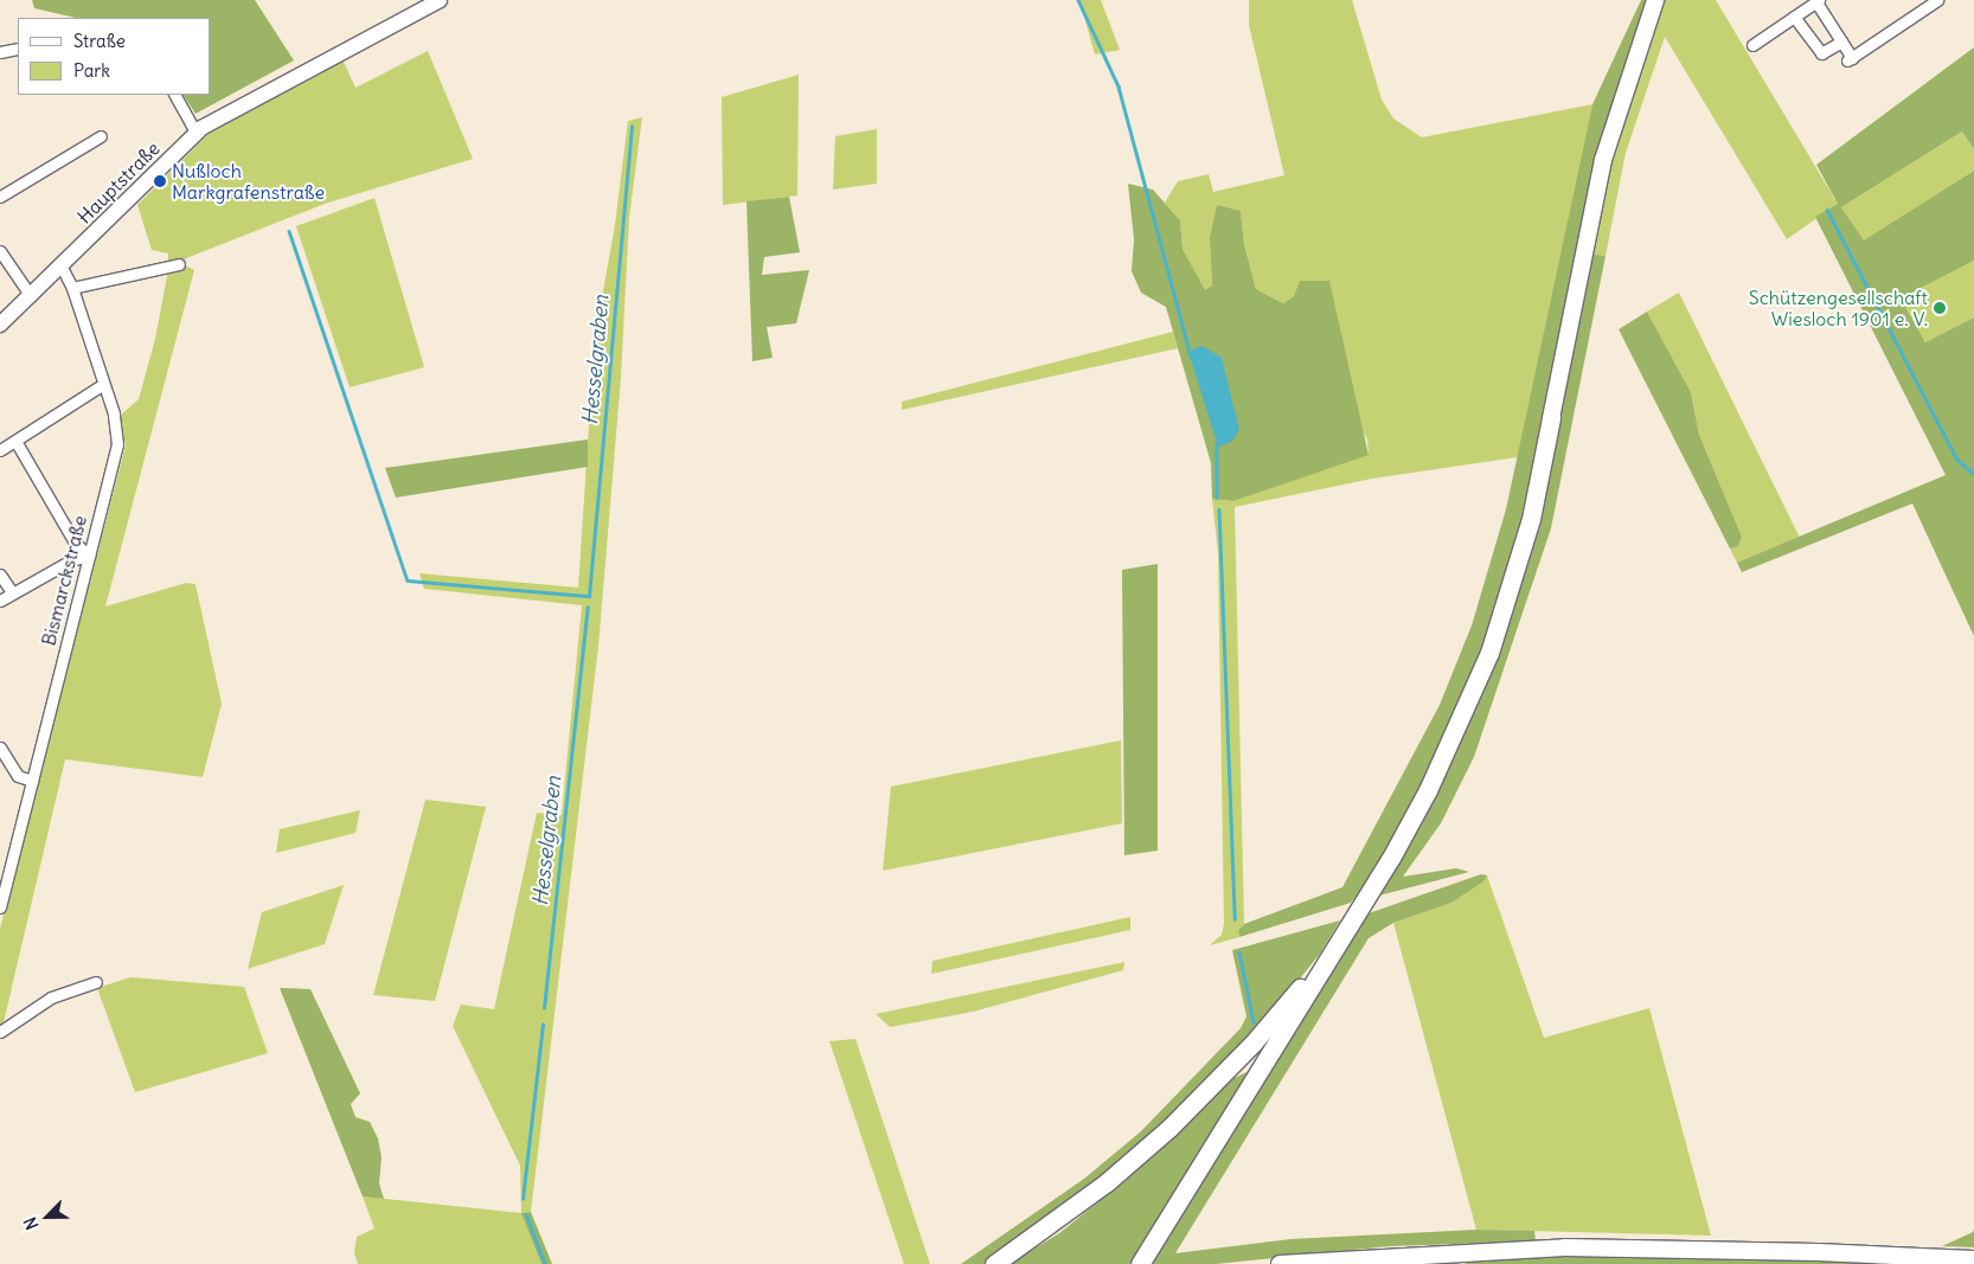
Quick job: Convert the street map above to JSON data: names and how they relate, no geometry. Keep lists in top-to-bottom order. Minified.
{"streets":{"main road":["Hauptstraße"],"street":["Bismarckstraße"]},"crossings":[["Hauptstraße","Bismarckstraße"]],"water":["Hesselgraben"],"places":["Nußloch Markgrafenstraße","Schützengesellschaft Wiesloch 1901 e. V."],"legend":["Straße","Park"],"north":"bottom left"}
